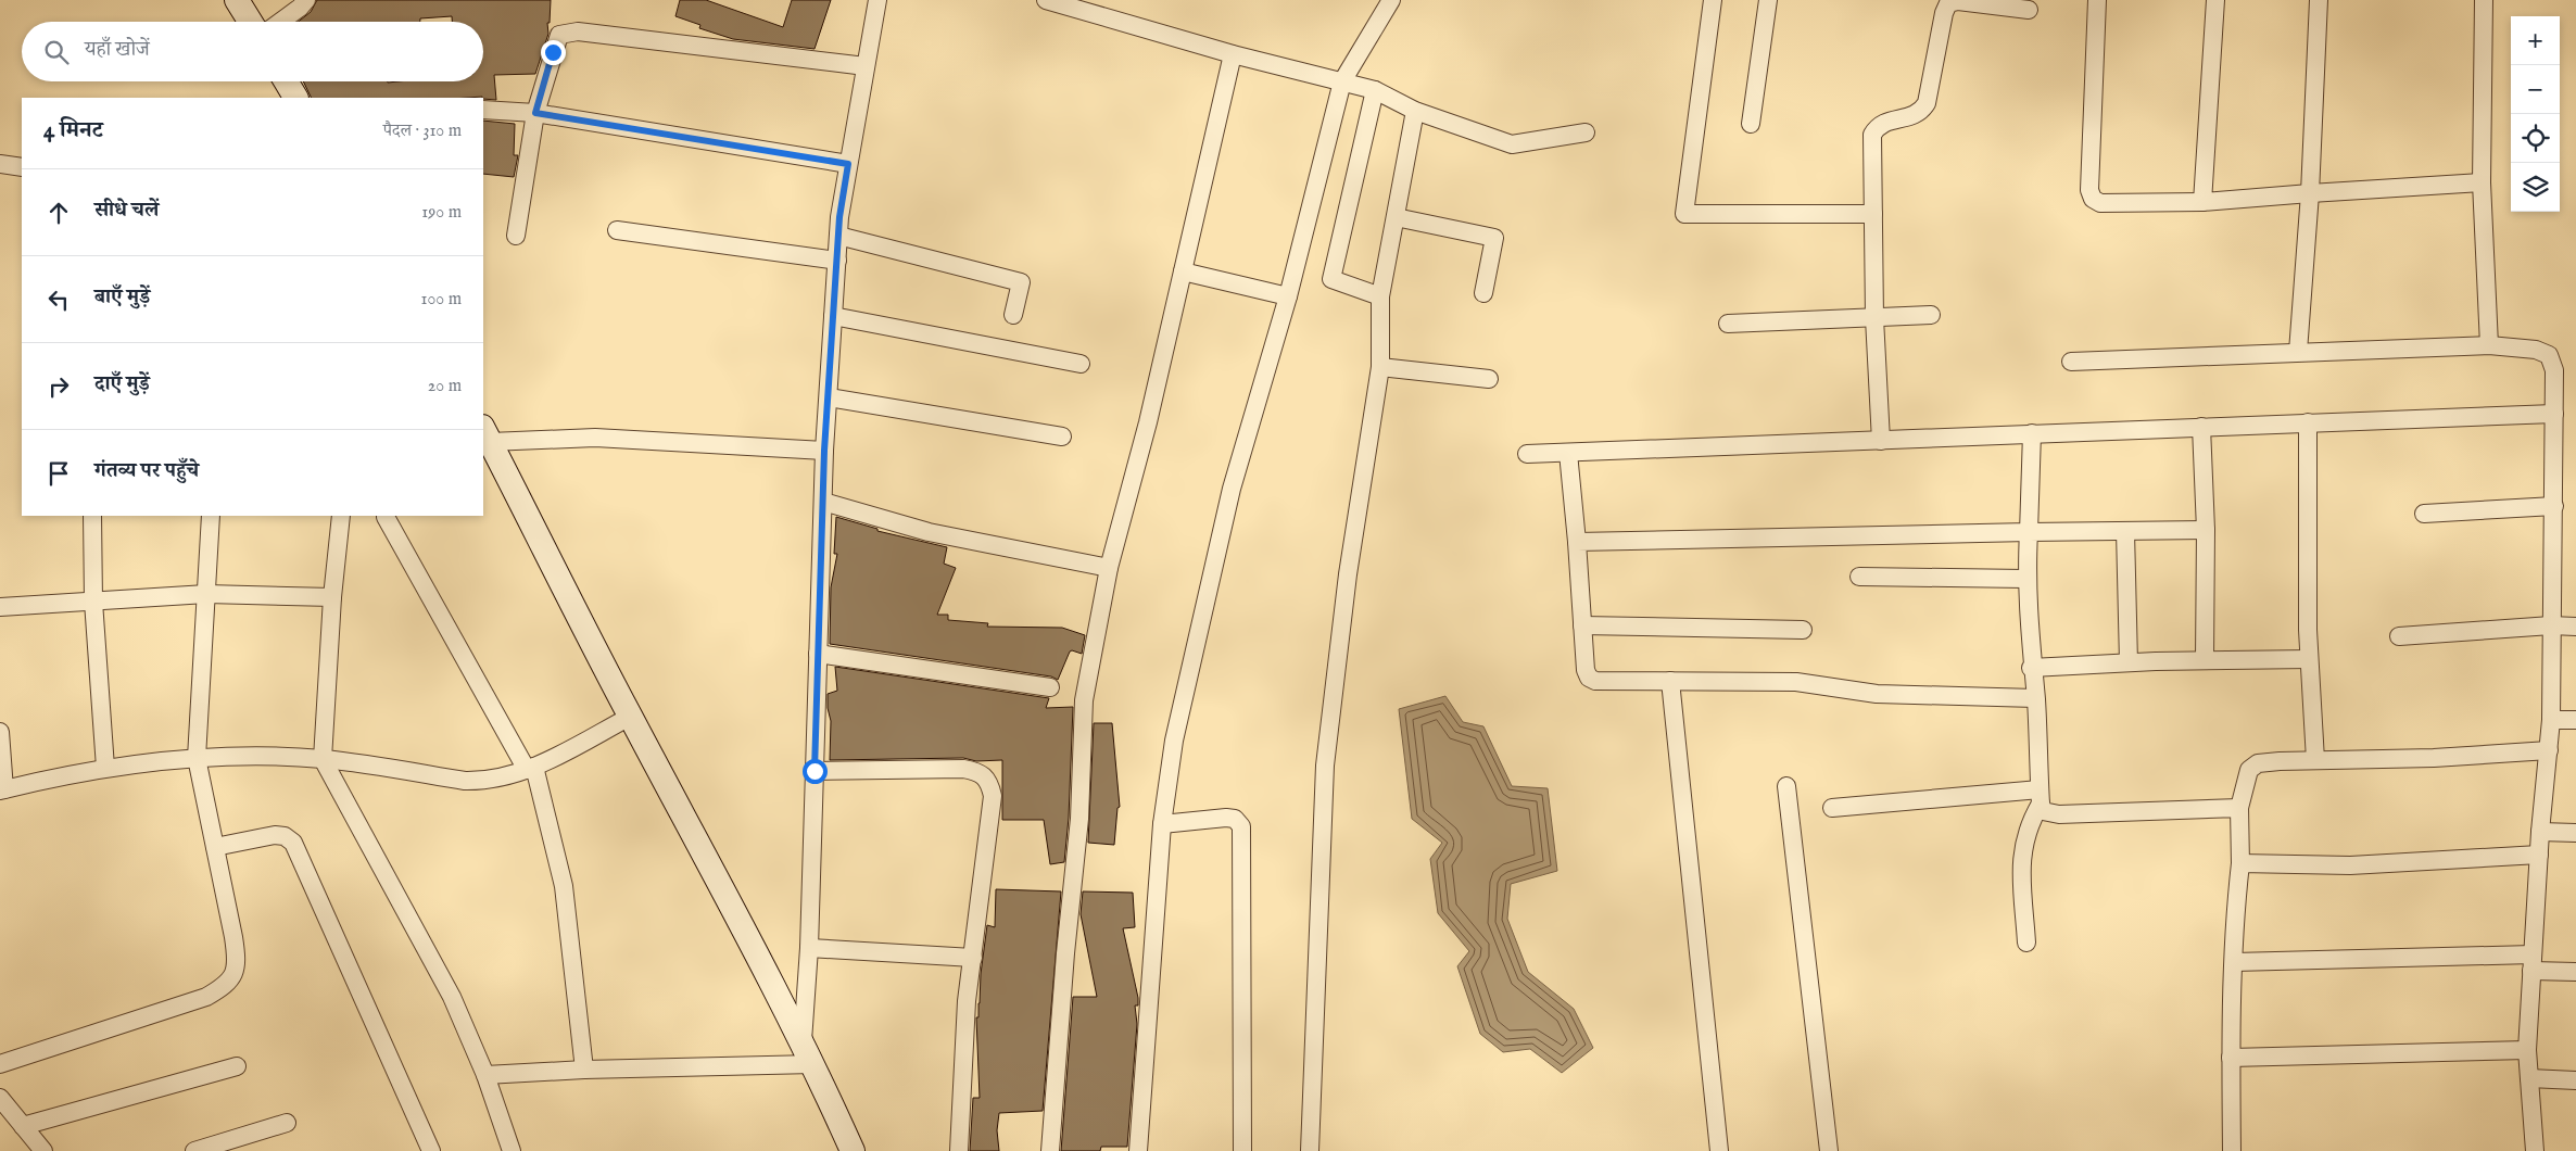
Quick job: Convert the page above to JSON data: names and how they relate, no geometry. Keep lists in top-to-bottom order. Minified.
{"page":{"map_buttons":["+","−"],"search":"यहाँ खोजें","heading":["4 मिनट","पैदल · 310 m"],"list":[["सीधे चलें","190 m"],["बाएँ मुड़ें","100 m"],["दाएँ मुड़ें","20 m"],"गंतव्य पर पहुँचे"]}}
